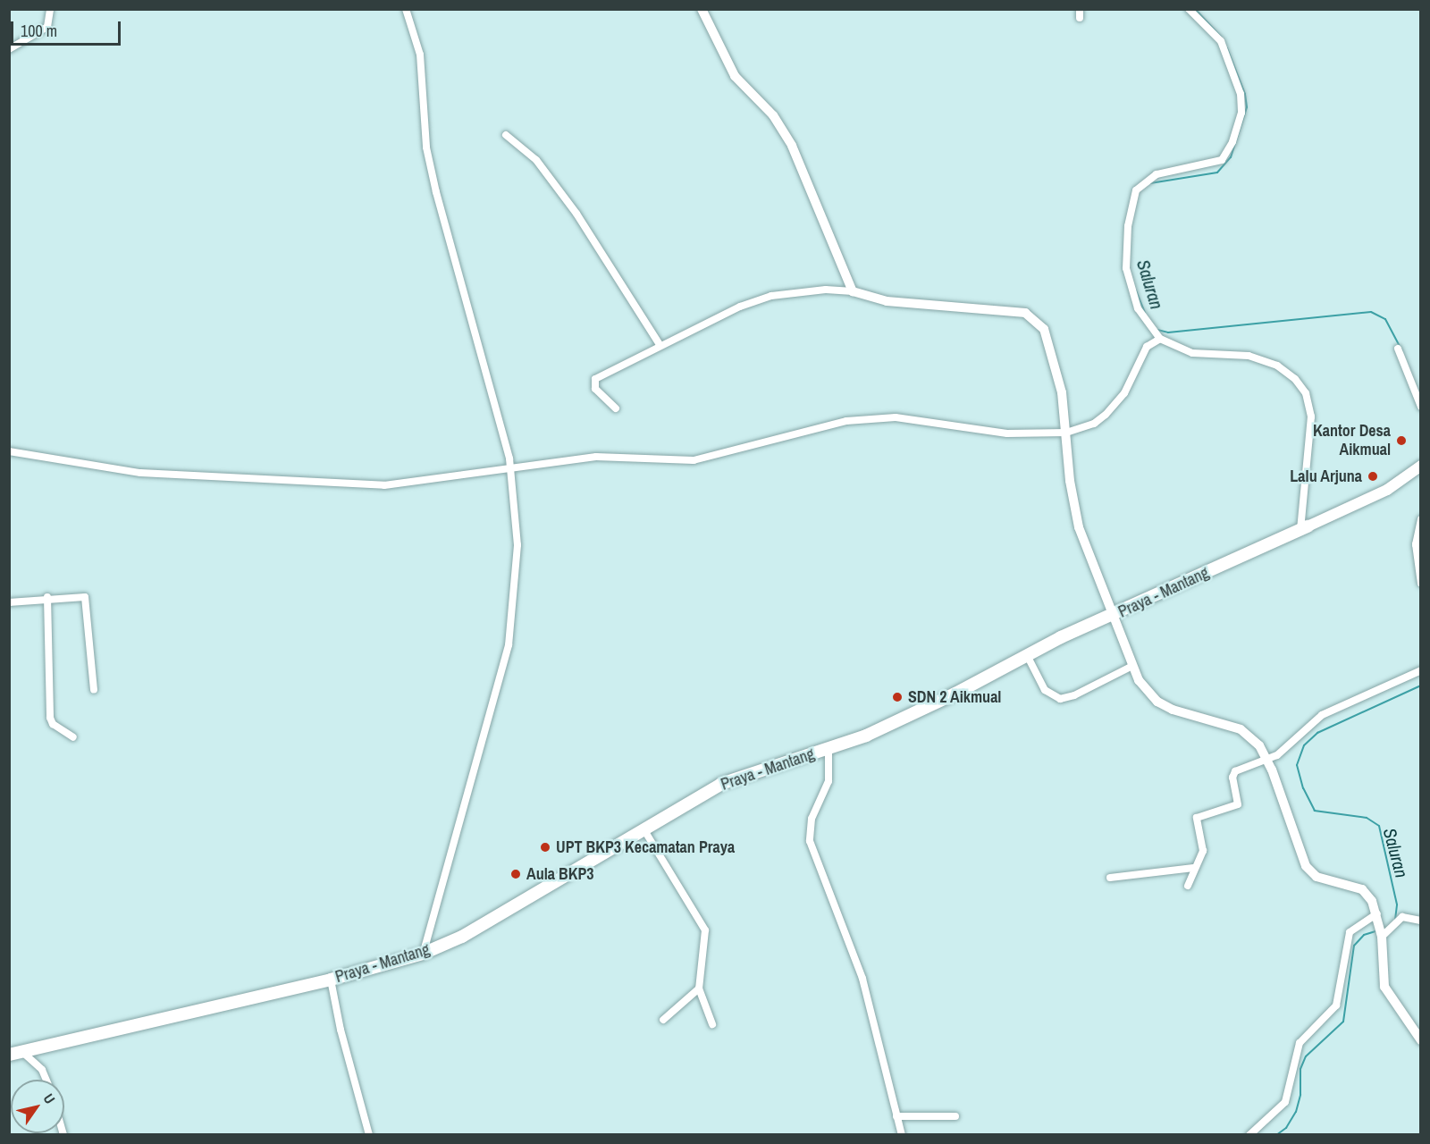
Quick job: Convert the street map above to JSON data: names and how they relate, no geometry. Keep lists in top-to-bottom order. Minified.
{"streets":{"main road":["Praya - Mantang"]},"water":["Saluran"],"places":["Kantor Desa Aikmual","Lalu Arjuna","SDN 2 Aikmual","UPT BKP3 Kecamatan Praya","Aula BKP3"],"scale_bar":"100 m","north":"top right"}
